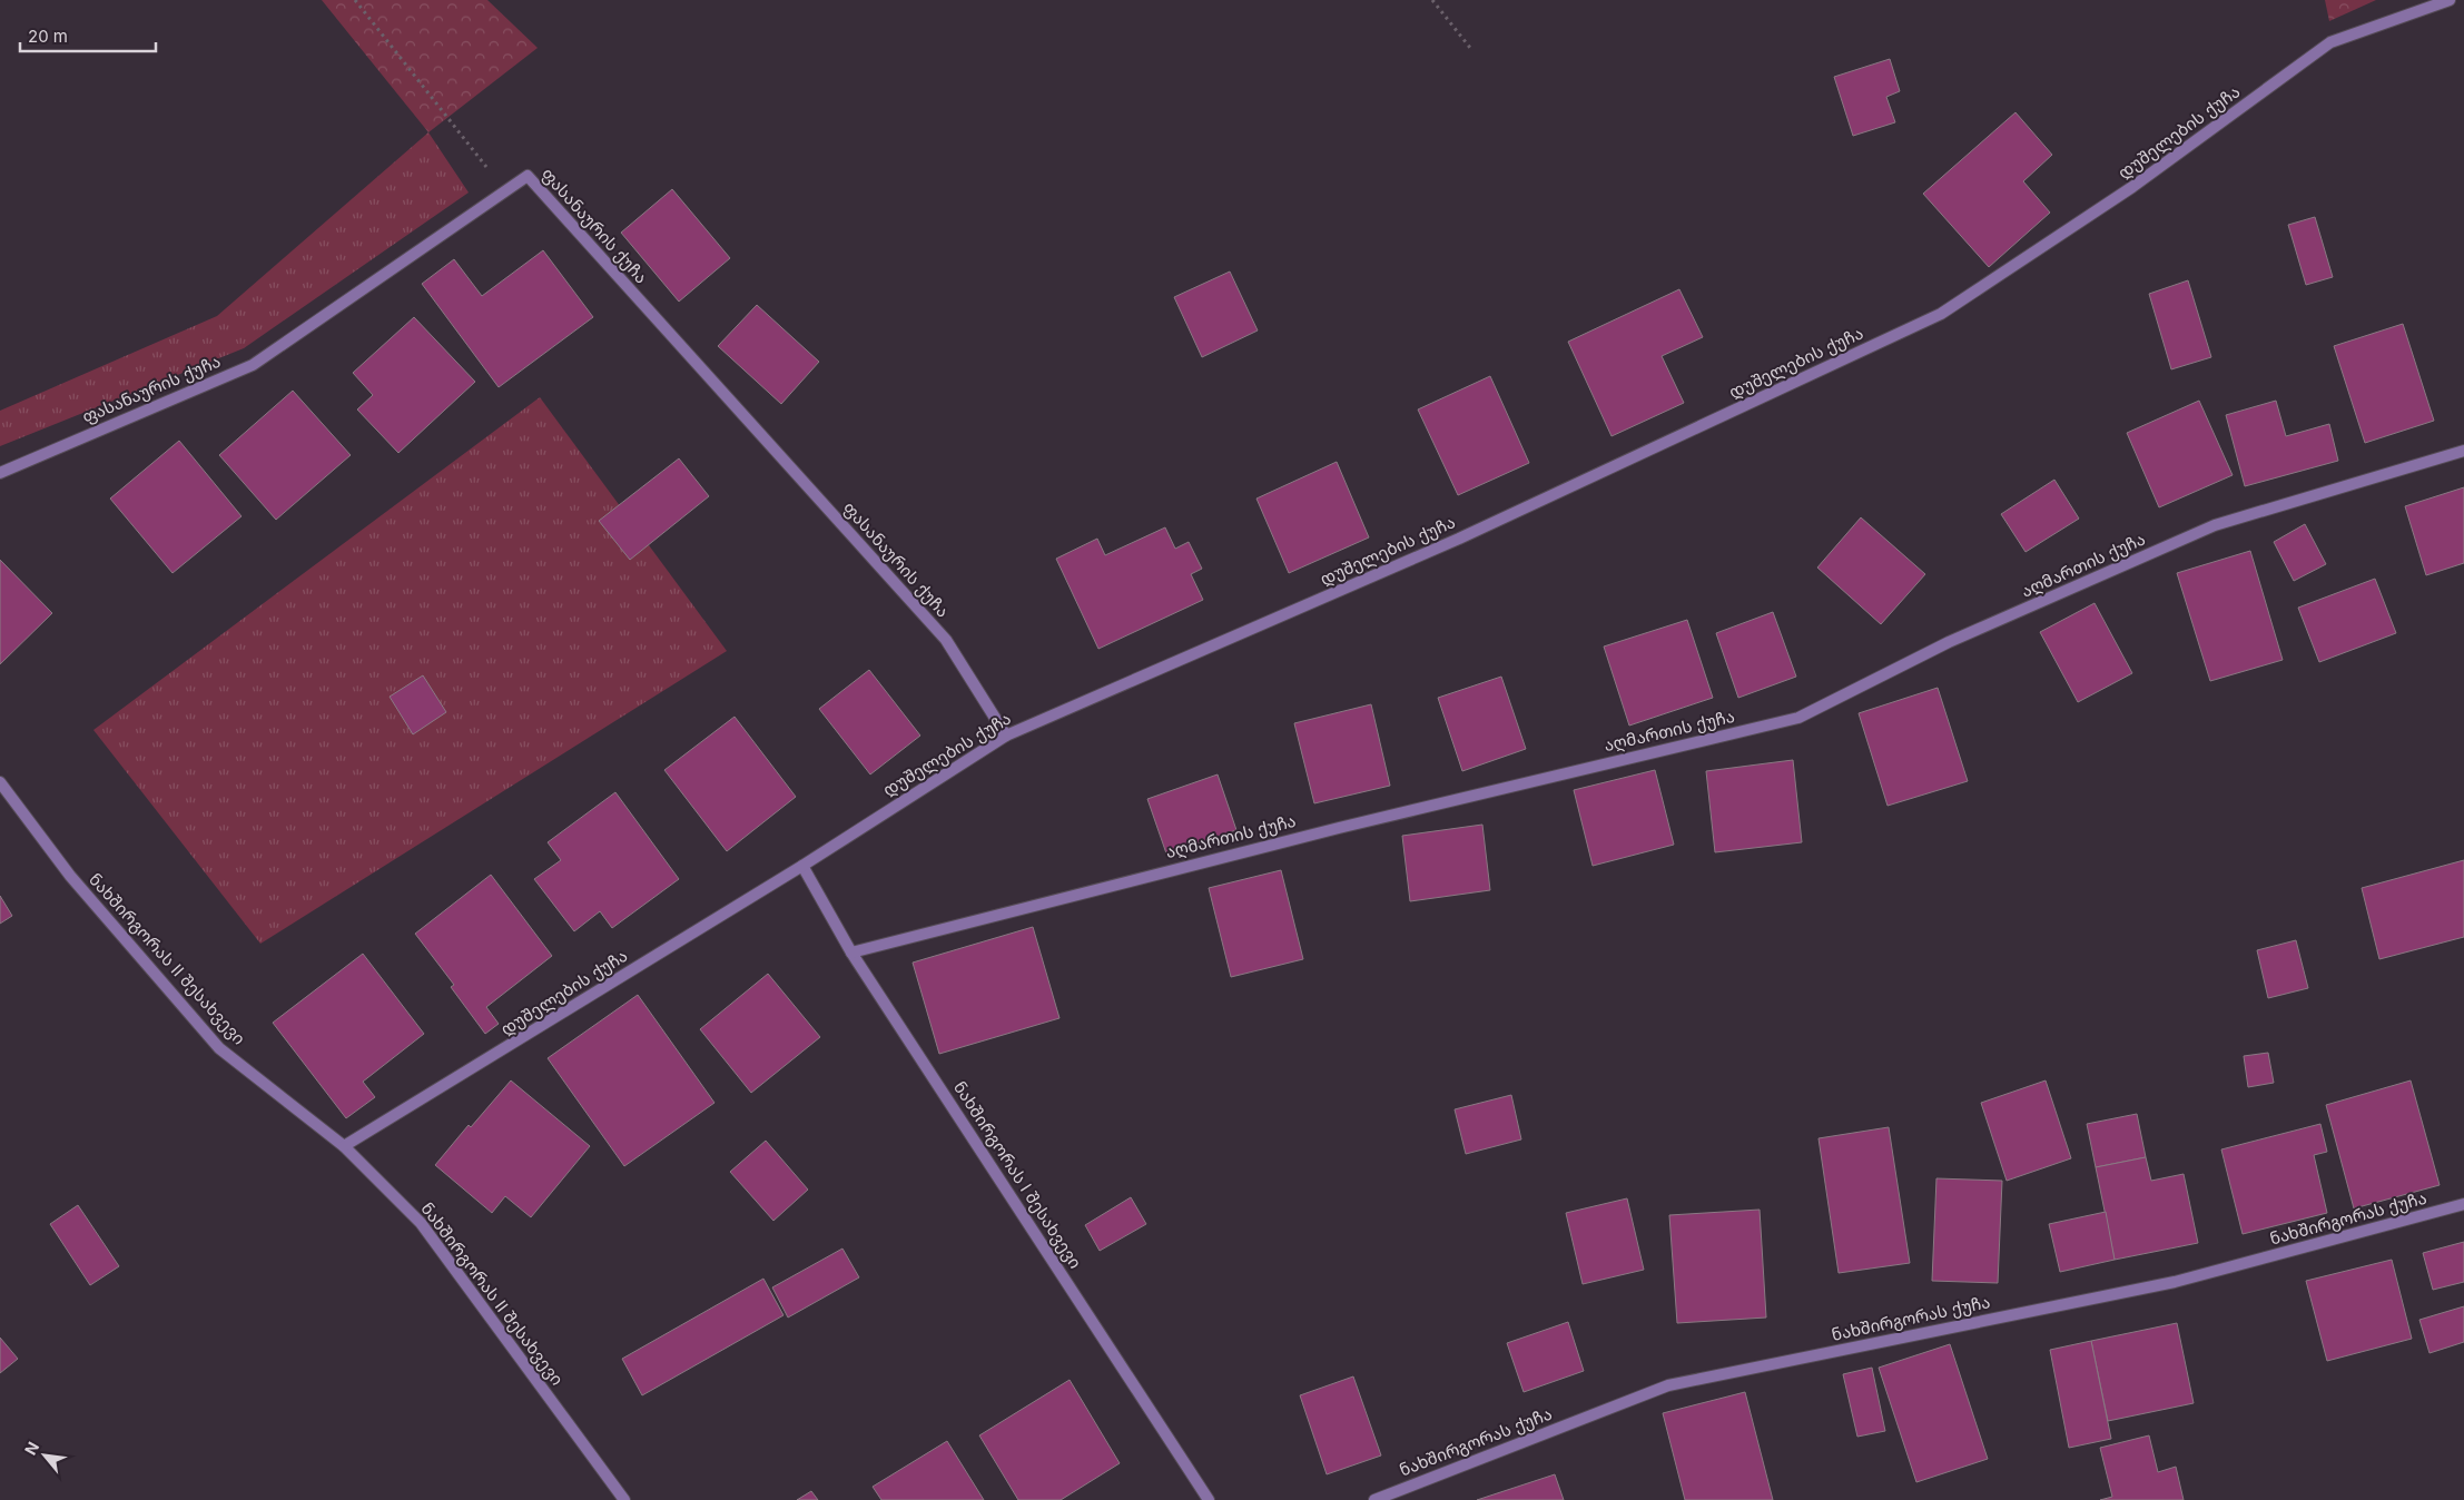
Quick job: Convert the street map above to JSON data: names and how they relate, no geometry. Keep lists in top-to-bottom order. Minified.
{"streets":{"street":["დუშელების ქუჩა","ფასანაურის ქუჩა","აღმართის ქუჩა","ნახშირგორას II შესახვევი","ნახშირგორას I შესახვევი","ნახშირგორას ქუჩა"]},"crossings":[["დუშელების ქუჩა","ფასანაურის ქუჩა"],["დუშელების ქუჩა","ნახშირგორას II შესახვევი"],["დუშელების ქუჩა","ნახშირგორას I შესახვევი"],["აღმართის ქუჩა","ნახშირგორას I შესახვევი"]],"scale_bar":"20 m","north":"top left"}
